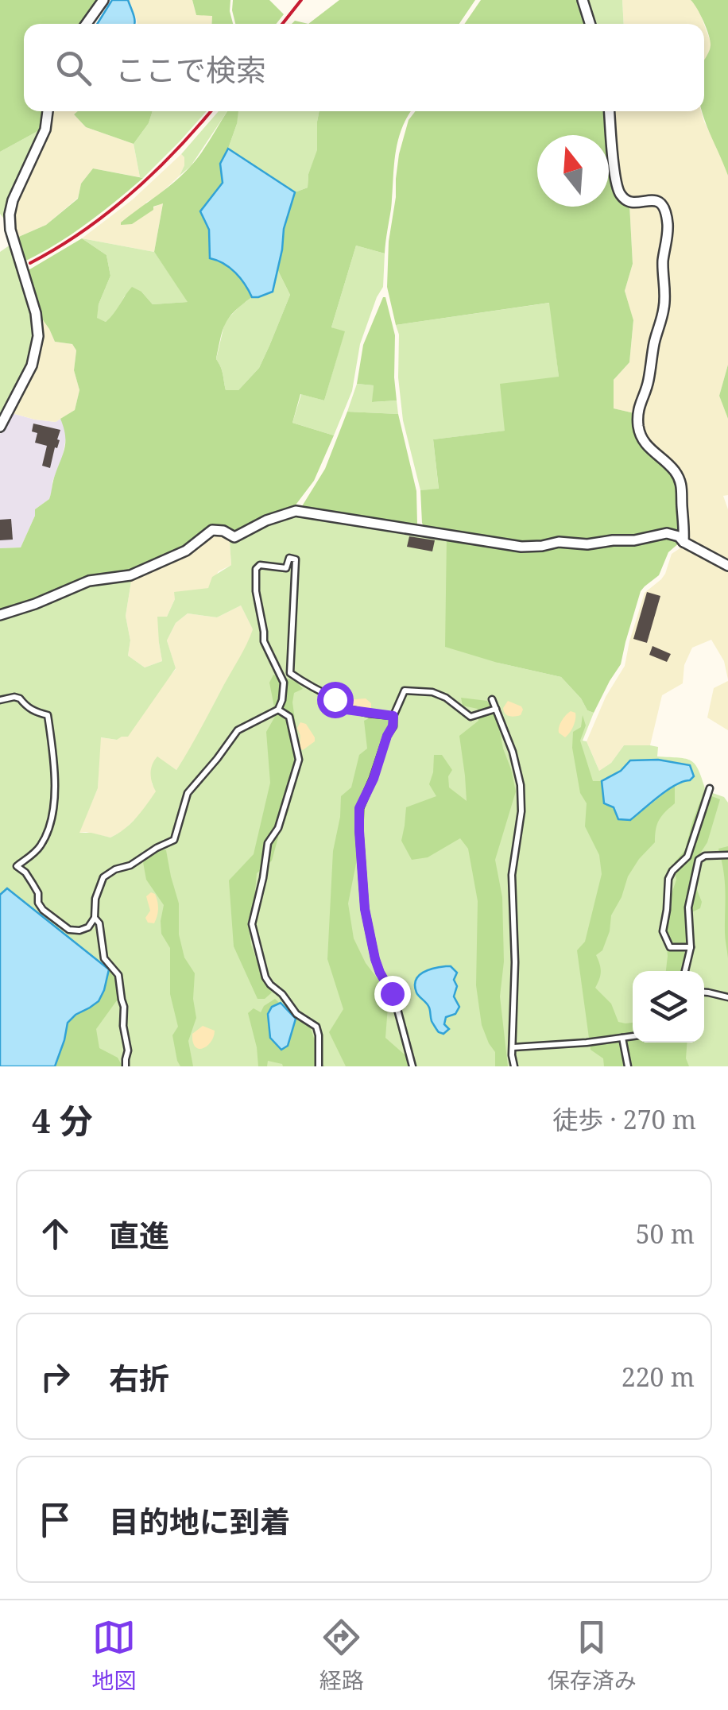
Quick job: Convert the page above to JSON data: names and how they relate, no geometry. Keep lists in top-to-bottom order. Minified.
{"north":"top","page":{"search":"ここで検索","heading":["4 分","徒歩 · 270 m"],"list":[["直進","50 m"],["右折","220 m"],"目的地に到着"],"nav":["地図","経路","保存済み"]}}
